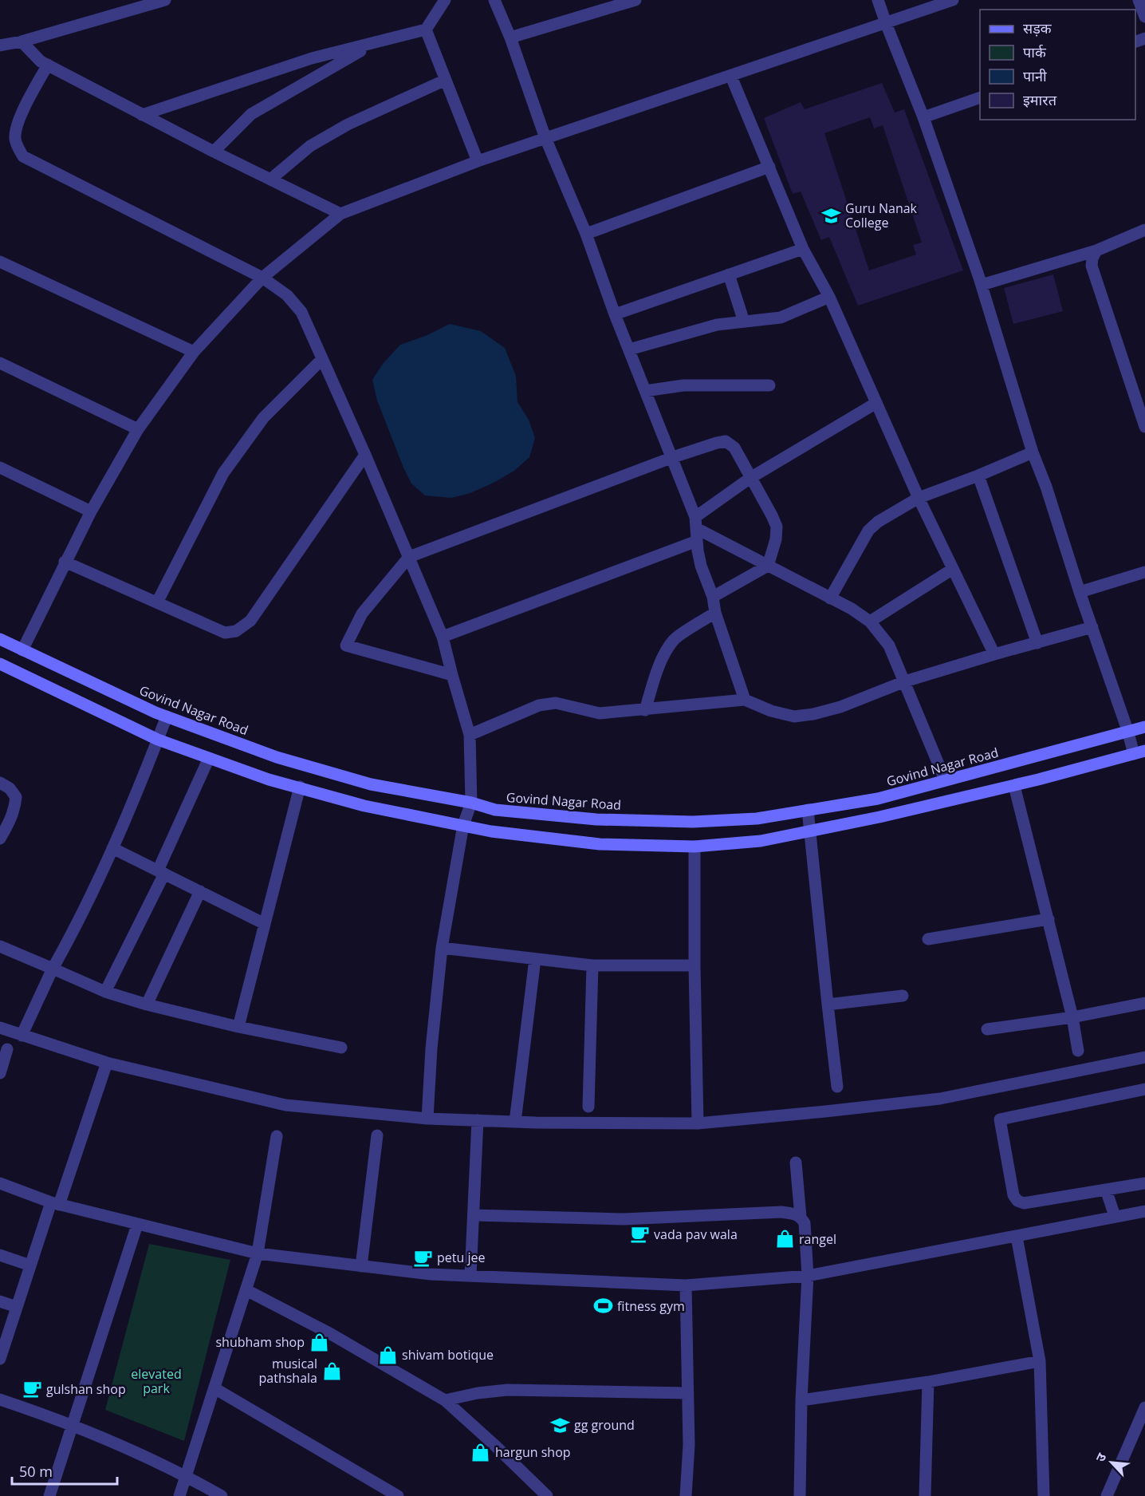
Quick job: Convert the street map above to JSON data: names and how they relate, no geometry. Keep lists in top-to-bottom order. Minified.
{"streets":{"main road":["Govind Nagar Road"]},"parks":["elevated park"],"places":{"school or university":["Guru Nanak College","gg ground"],"cafe":["vada pav wala","petu jee","gulshan shop"],"shop":["rangel","shubham shop","shivam botique","musical pathshala","hargun shop"],"sports":["fitness gym"]},"legend":["सड़क","पार्क","पानी","इमारत"],"scale_bar":"50 m","north":"top left"}
